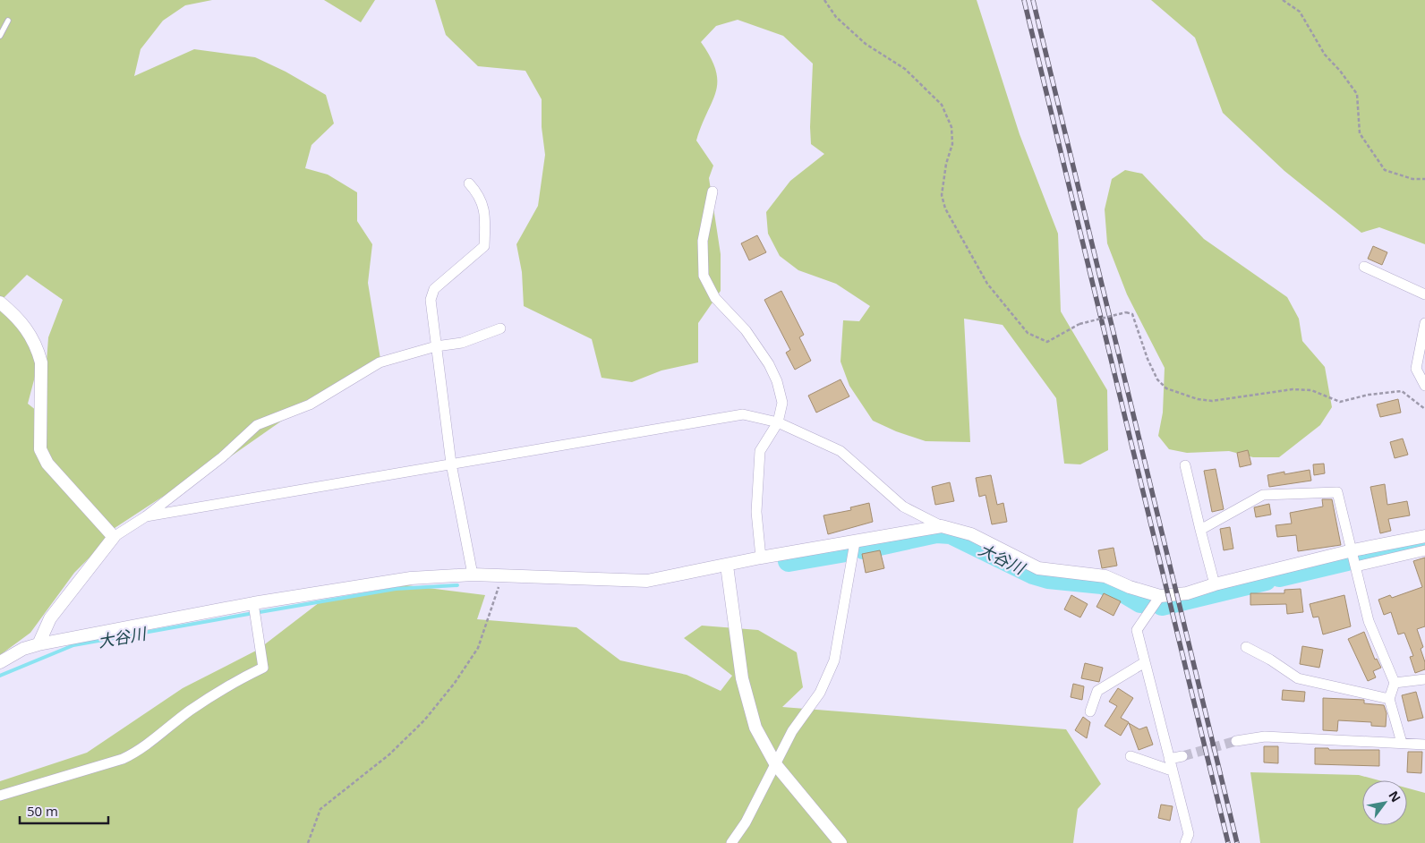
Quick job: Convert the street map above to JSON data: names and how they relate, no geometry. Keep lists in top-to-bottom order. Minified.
{"water":["大谷川"],"scale_bar":"50 m","north":"top right"}
